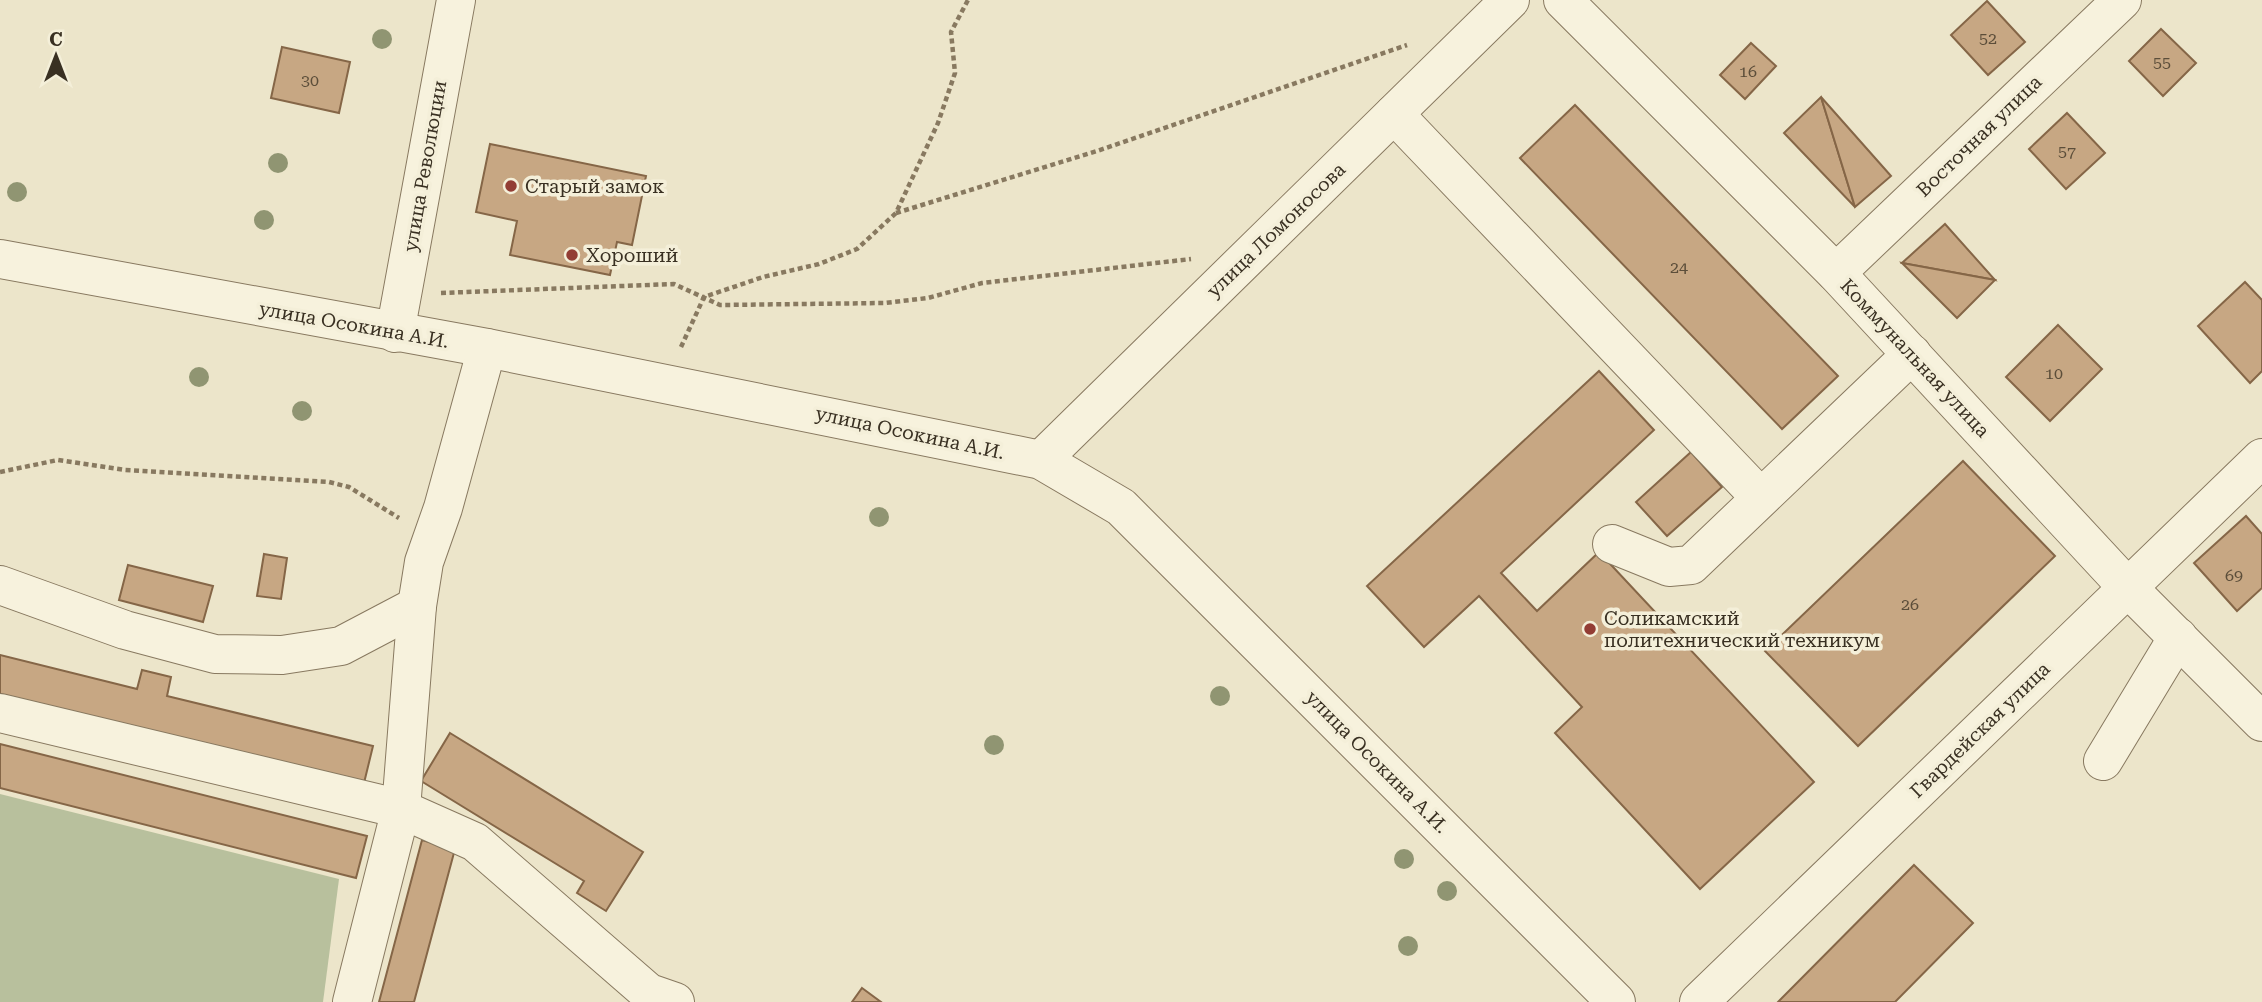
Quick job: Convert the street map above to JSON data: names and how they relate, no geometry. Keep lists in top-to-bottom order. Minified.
{"streets":{"street":["Восточная улица","улица Революции","улица Ломоносова","улица Осокина А.И.","Коммунальная улица","Гвардейская улица"]},"crossings":[["Восточная улица","Коммунальная улица"],["улица Революции","улица Осокина А.И."],["улица Ломоносова","улица Осокина А.И."],["Коммунальная улица","Гвардейская улица"]],"places":["Старый замок","Хороший","Соликамский политехнический техникум"],"house_numbers":["52","55","16","30","57","24","10","69","26"],"north":"top"}
